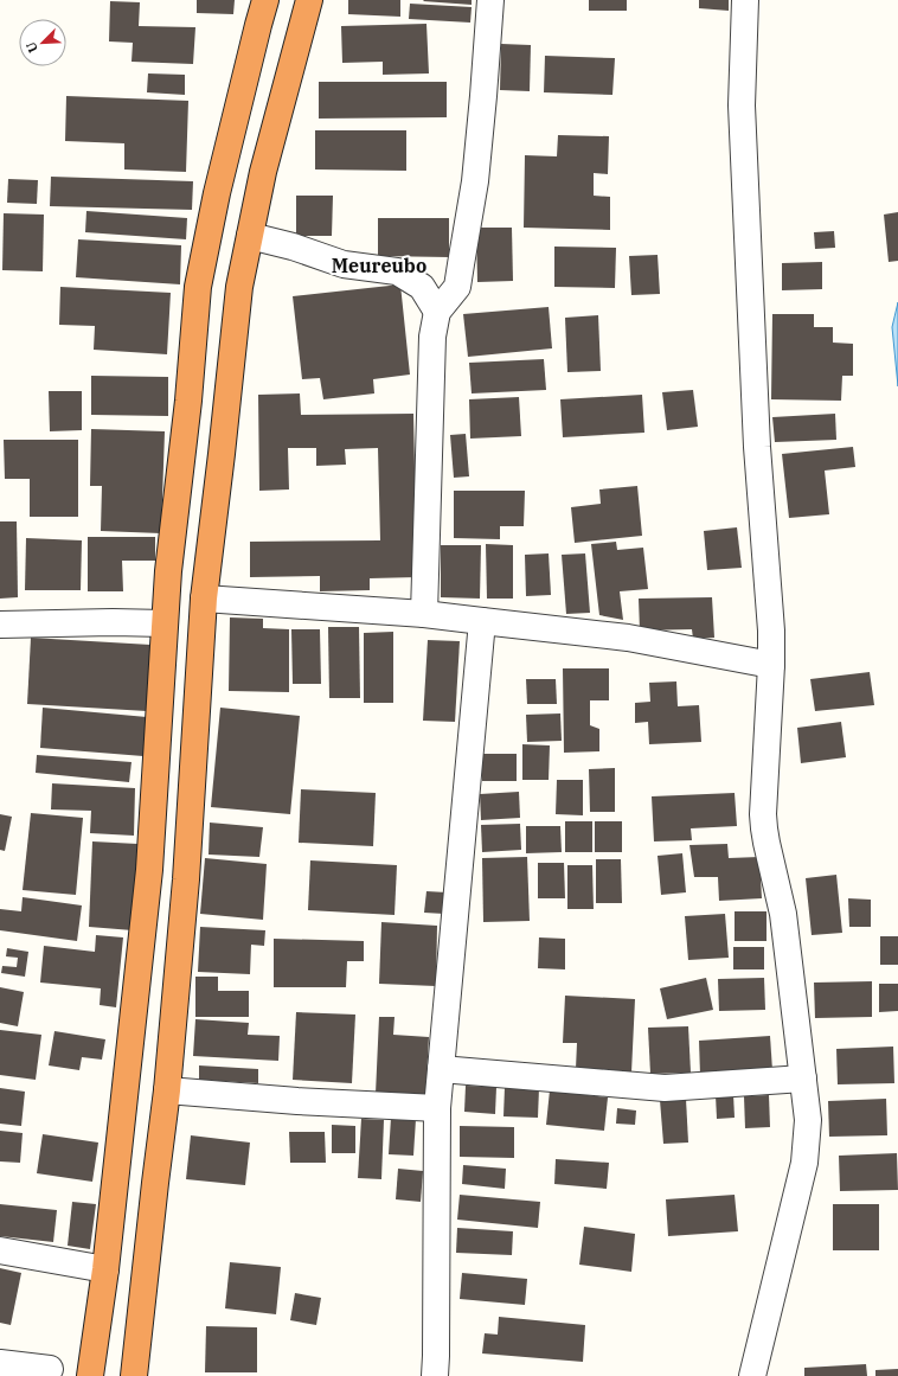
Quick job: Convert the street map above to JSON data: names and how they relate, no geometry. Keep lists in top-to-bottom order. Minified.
{"districts":["Meureubo"],"north":"bottom left"}
